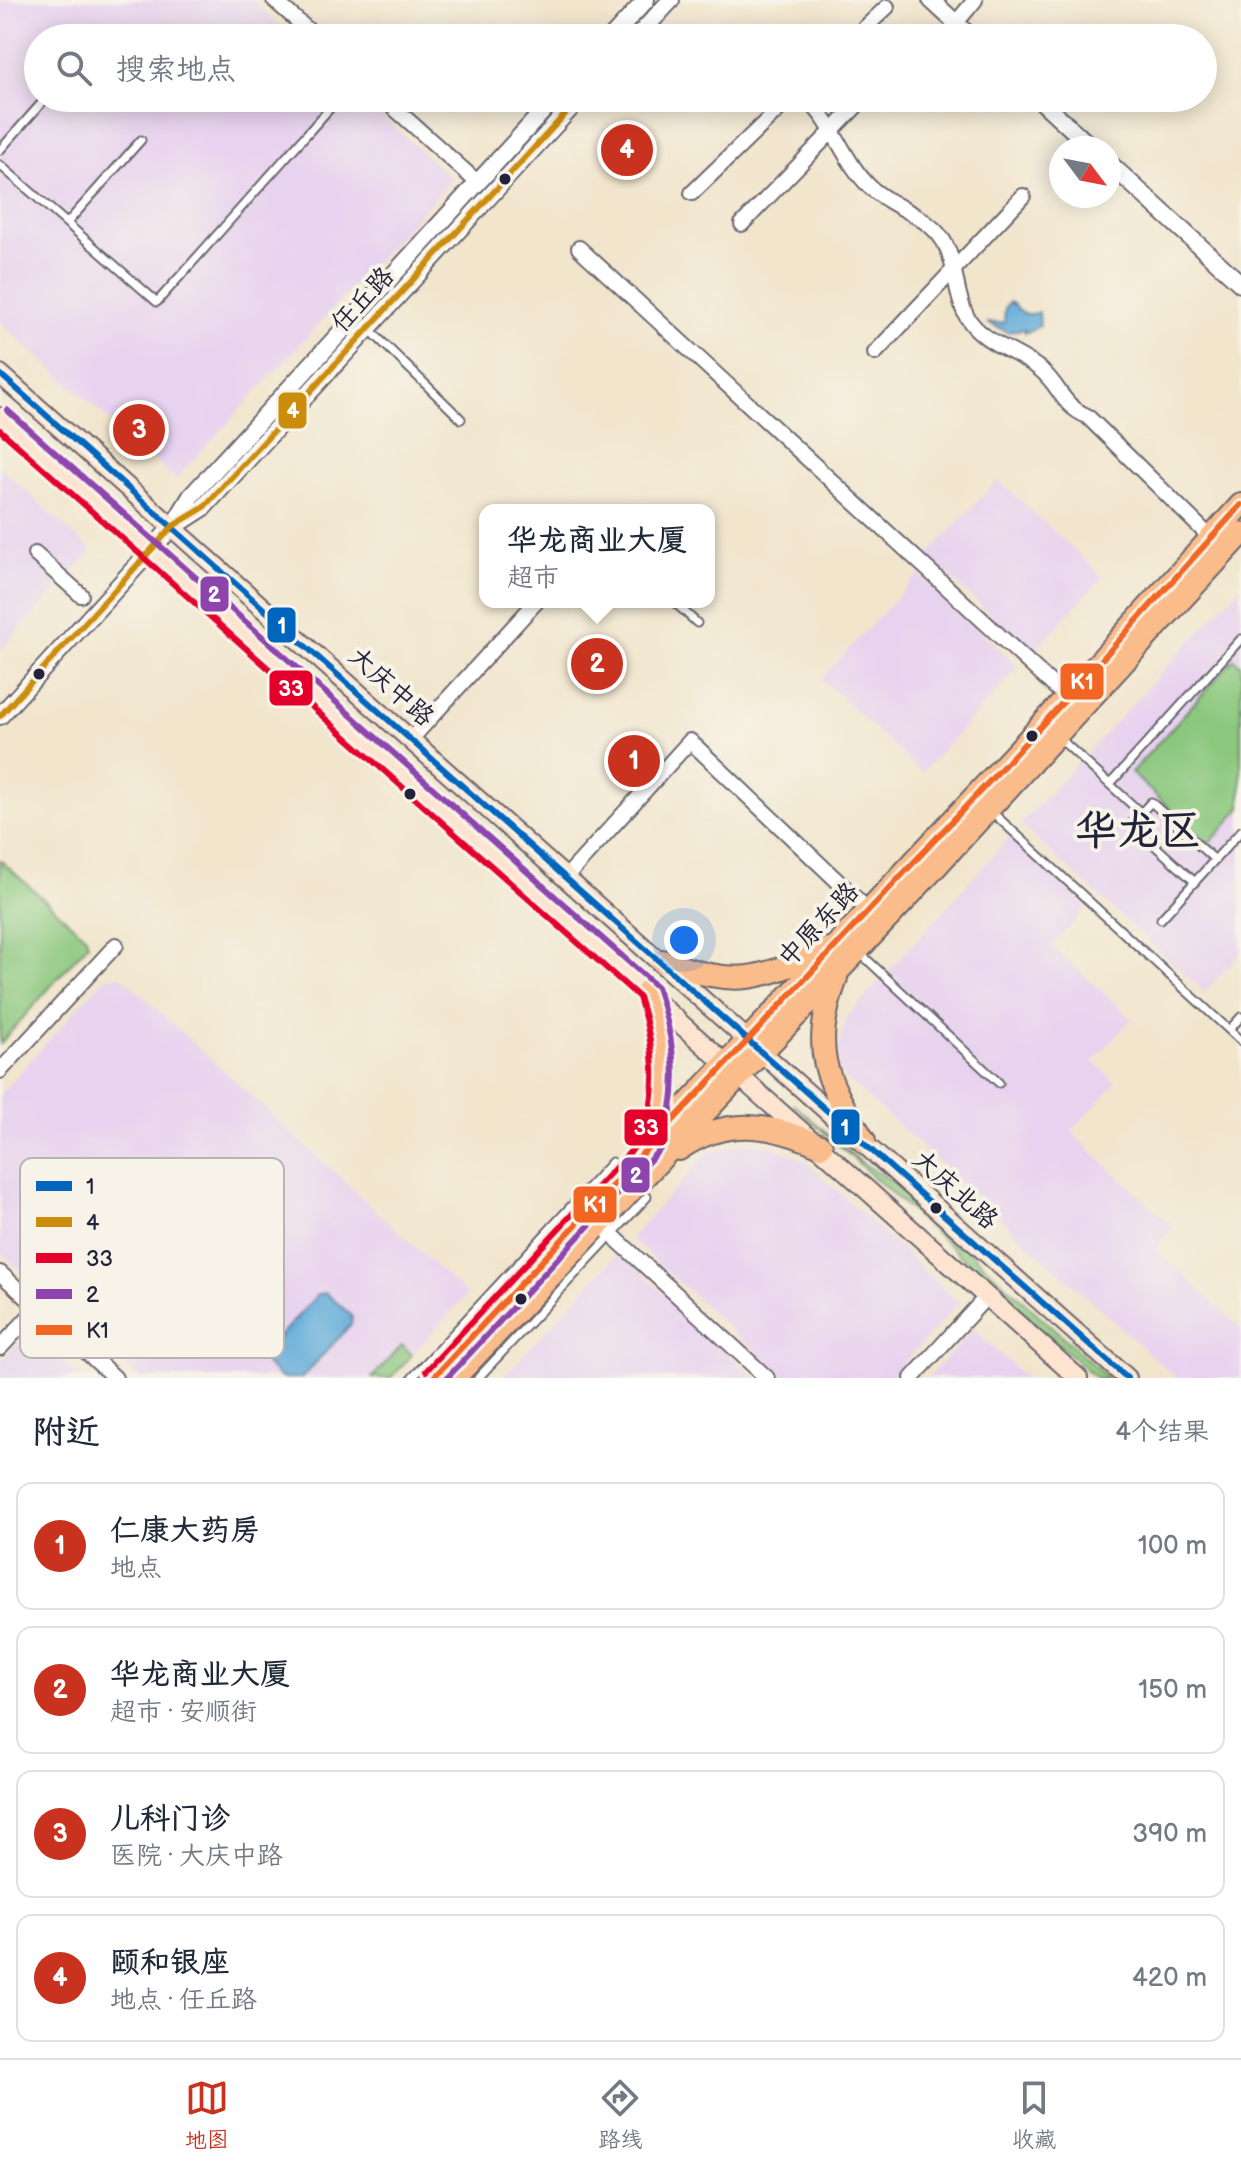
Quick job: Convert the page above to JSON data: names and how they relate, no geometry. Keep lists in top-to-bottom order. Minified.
{"streets":{"main road":["大庆中路","中原东路","大庆北路"],"street":["任丘路"]},"crossings":[["任丘路","大庆中路"],["大庆中路","中原东路"],["大庆中路","大庆北路"],["中原东路","大庆北路"]],"districts":["华龙区"],"lines":["transit line 4","transit line 1","transit line 2","transit line 33","transit line K1"],"legend":["1","4","33","2","K1"],"north":"bottom right","page":{"search":"搜索地点","pins":["4","3","2","1"],"popup":["华龙商业大厦","超市"],"heading":["附近","4个结果"],"list":[{"mark":"1","name":"仁康大药房","note":"地点","value":"100 m"},{"mark":"2","name":"华龙商业大厦","note":"超市 · 安顺街","value":"150 m"},{"mark":"3","name":"儿科门诊","note":"医院 · 大庆中路","value":"390 m"},{"mark":"4","name":"颐和银座","note":"地点 · 任丘路","value":"420 m"}],"nav":["地图","路线","收藏"]}}
